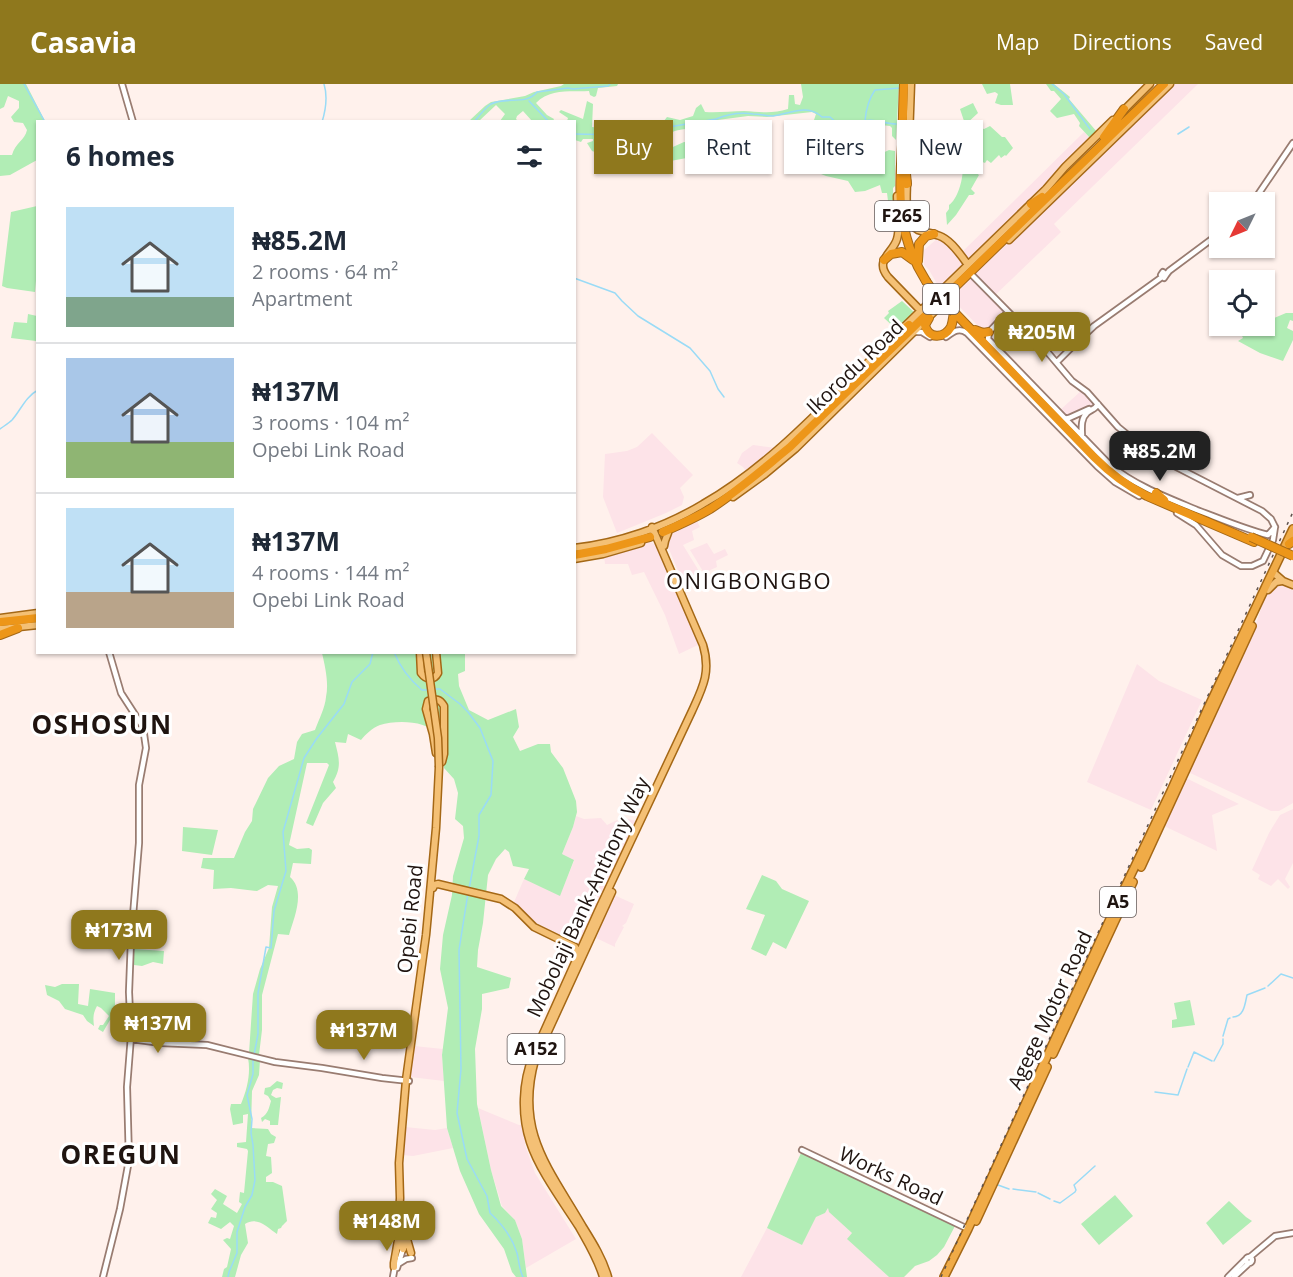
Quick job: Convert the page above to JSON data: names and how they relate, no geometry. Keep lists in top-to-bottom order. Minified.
{"streets":{"highway":["F265","A1","Ikorodu Road","A5","Agege Motor Road"],"main road":["Mobolaji Bank-Anthony Way","Opebi Road","A152","Works Road"]},"crossings":[["Agege Motor Road","Works Road"]],"districts":["ONIGBONGBO","OSHOSUN","OREGUN"],"north":"bottom left","page":{"header":"Casavia","nav":["Map","Directions","Saved"],"chip":["Buy","Rent","Filters","New"],"heading":"6 homes","list":[{"name":"₦85.2M","note":"2 rooms · 64 m² · Apartment"},{"name":"₦137M","note":"3 rooms · 104 m² · Opebi Link Road"},{"name":"₦137M","note":"4 rooms · 144 m² · Opebi Link Road"}],"price":["₦205M","₦85.2M","₦173M","₦137M","₦137M","₦148M"]}}
